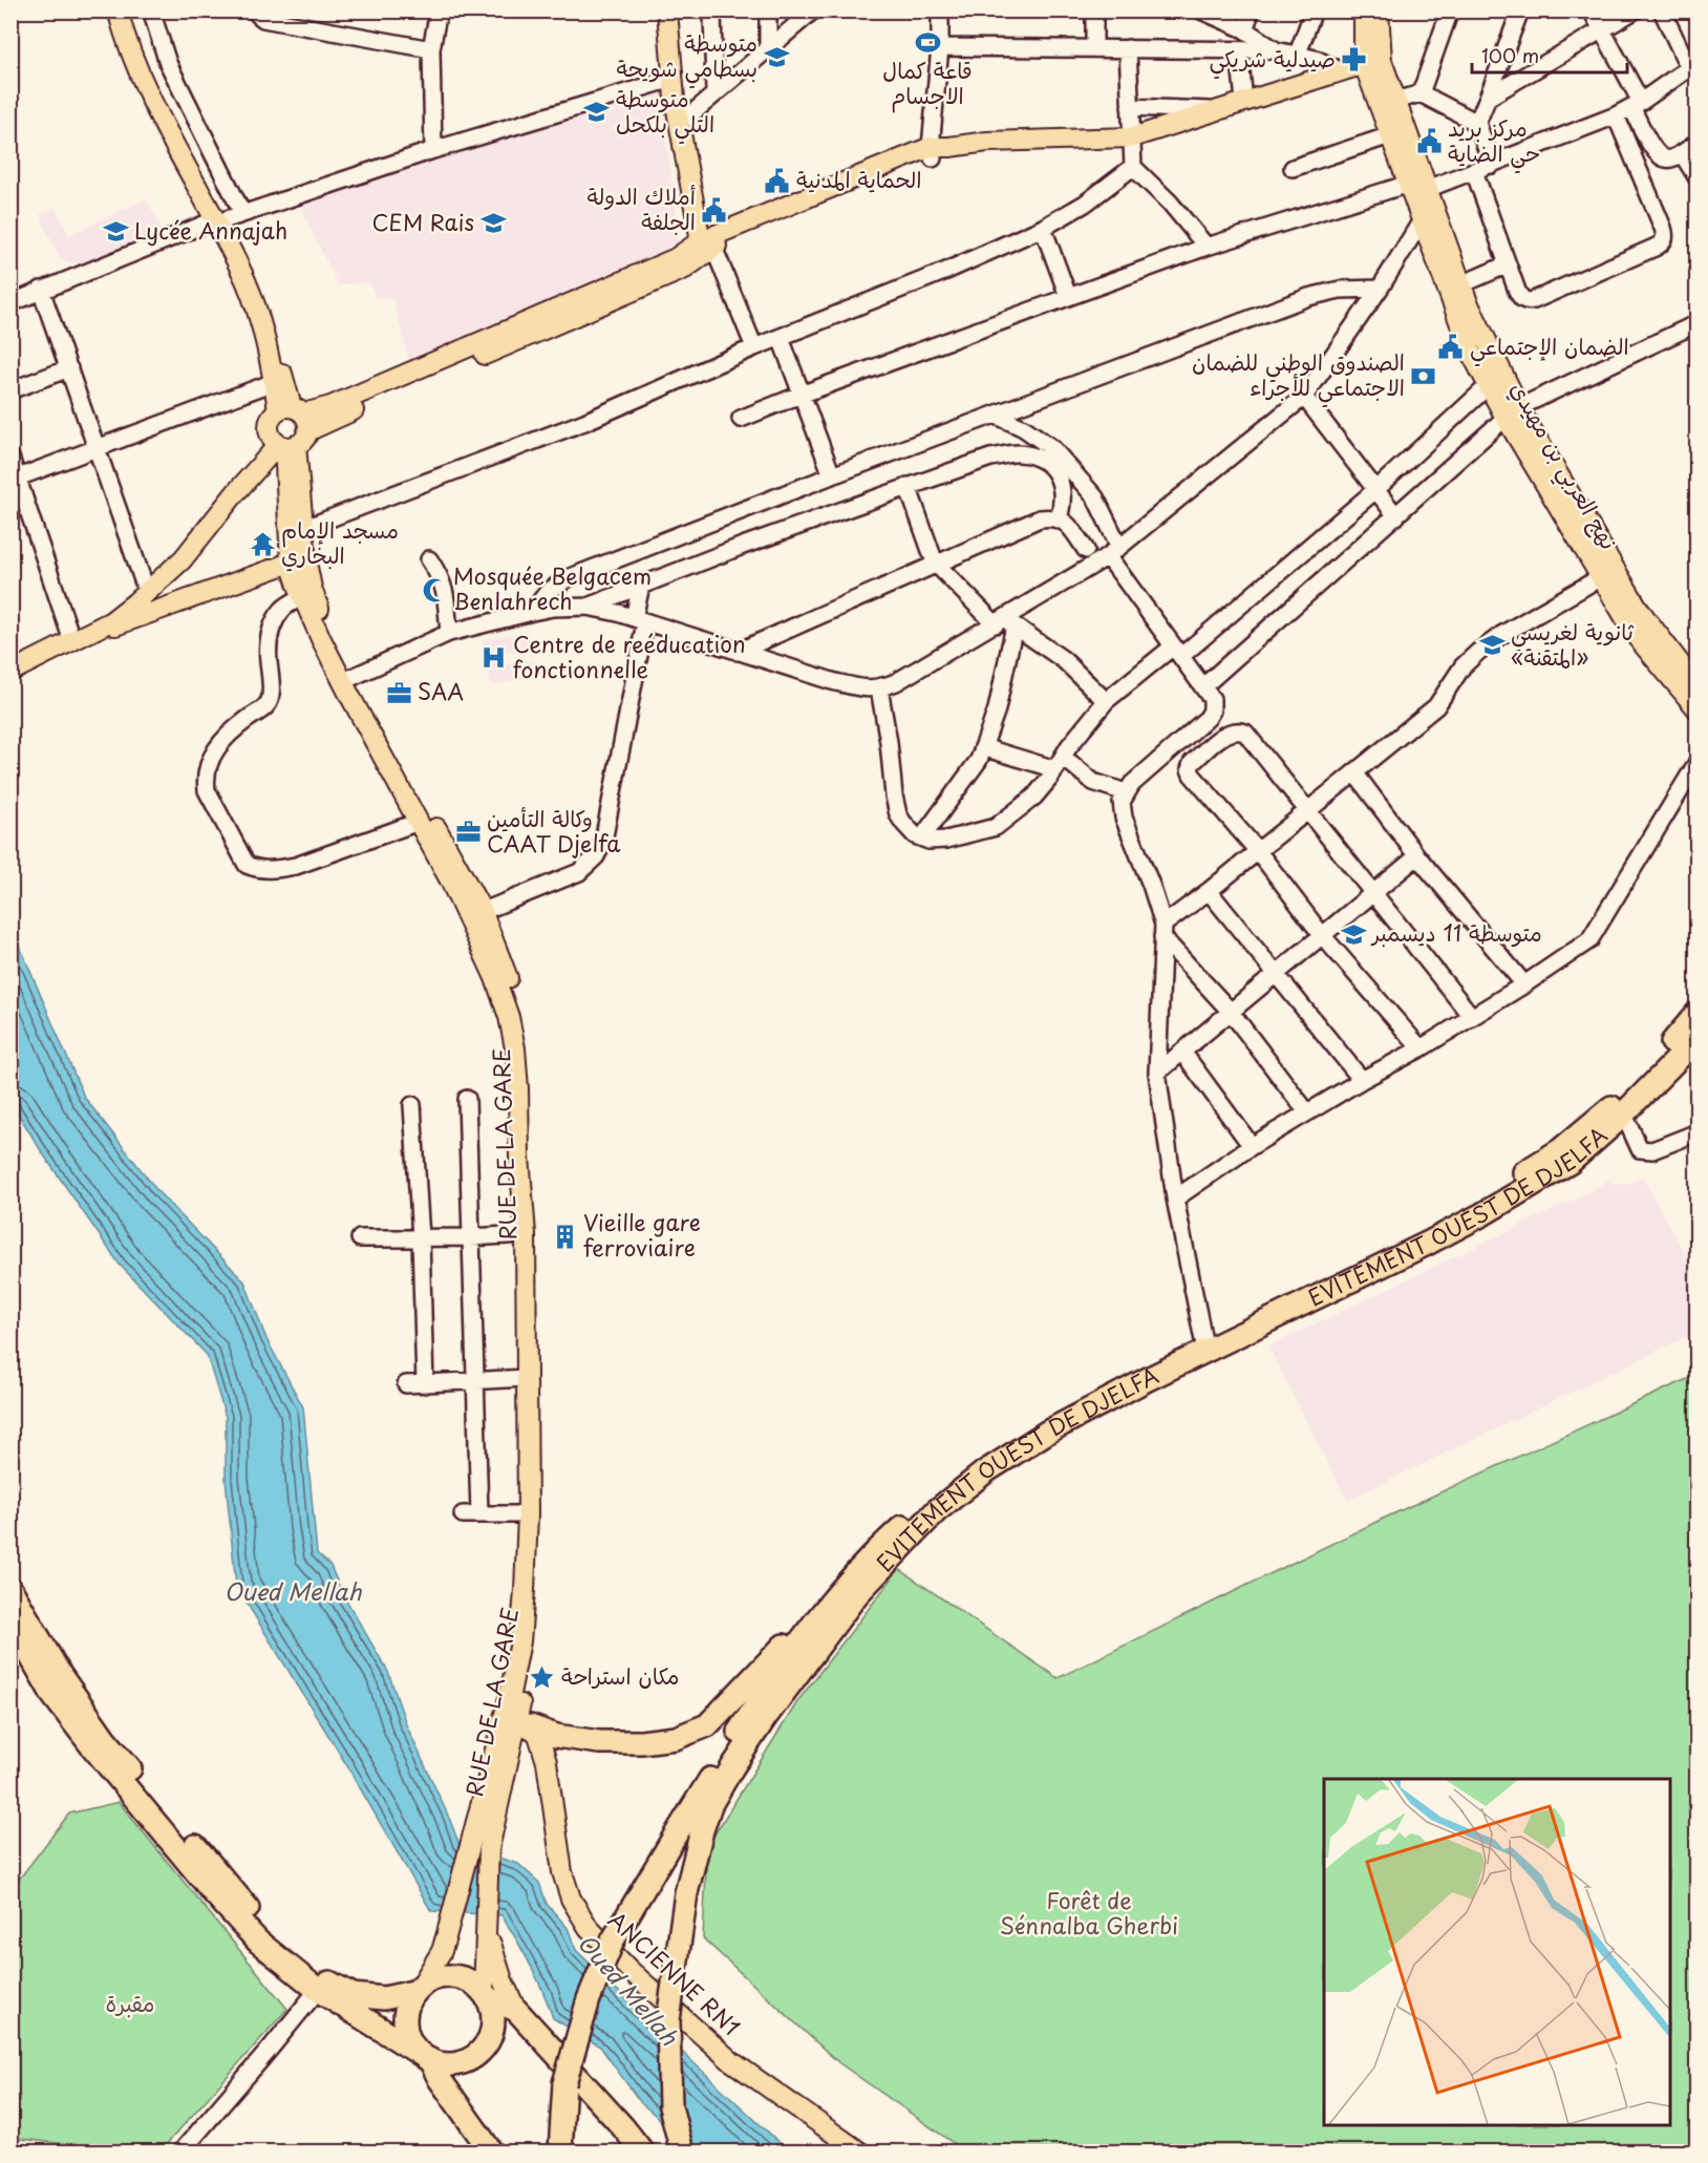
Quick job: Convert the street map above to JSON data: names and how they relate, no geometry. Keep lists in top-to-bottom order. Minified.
{"streets":{"highway":["EVITEMENT OUEST DE DJELFA"],"main road":["نهج العربي بن مهيدي","RUE DE LA GARE","ANCIENNE RN1"]},"crossings":[["RUE DE LA GARE","ANCIENNE RN1"]],"water":["Oued Mellah"],"parks":["Forêt de Sénnalba Gherbi","مقبرة"],"places":{"sports":["قاعة كمال الاجسام"],"school or university":["متوسطة بسطامي شويحة","متوسطة التلي بلكحل","CEM Rais","Lycée Annajah","ثانوية لغريسي «المتقنة»","متوسطة 11 ديسمبر"],"pharmacy":["صيدلية شريكي"],"public building":["مركز بريد حي الضاية","الحماية المدنية","أملاك الدولة الجلفة","الضمان الإجتماعي"],"bank":["الصندوق الوطني للضمان الاجتماعي للأجراء"],"temple":["مسجد الإمام البخاري"],"mosque":["Mosquée Belgacem Benlahrech"],"hospital":["Centre de reéducation fonctionnelle"],"office":["SAA","وكالة التأمين CAAT Djelfa"],"building":["Vieille gare ferroviaire"],"place":["مكان استراحة"]},"scale_bar":"100 m"}
